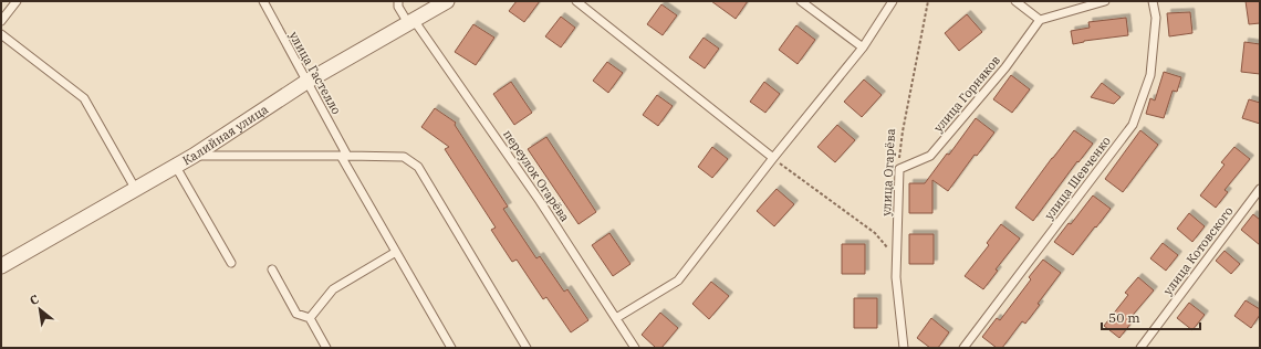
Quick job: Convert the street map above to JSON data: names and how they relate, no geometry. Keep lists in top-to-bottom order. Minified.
{"streets":{"street":["Калийная улица"],"lane":["улица Гастелло","улица Горняков","улица Огарёва","переулок Огарёва","улица Шевченко","улица Котовского"]},"crossings":[["улица Гастелло","Калийная улица"],["улица Горняков","улица Огарёва"],["Калийная улица","переулок Огарёва"]],"scale_bar":"50 m","north":"top left"}
